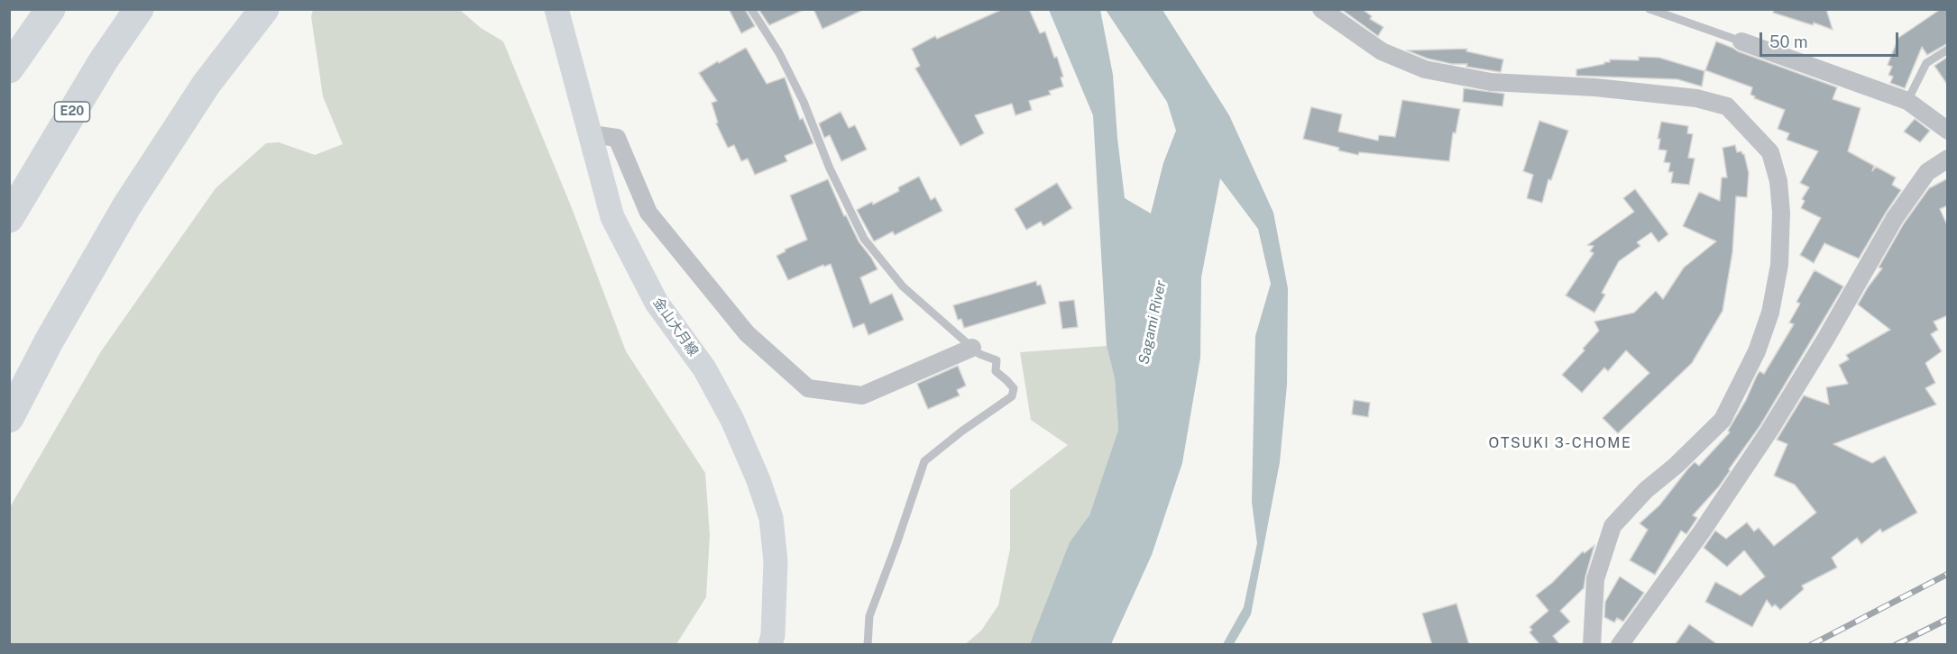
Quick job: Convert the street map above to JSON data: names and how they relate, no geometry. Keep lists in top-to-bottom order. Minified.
{"streets":{"highway":["E20"],"main road":["金山大月線"]},"districts":["OTSUKI 3-CHOME"],"water":["Sagami River"],"scale_bar":"50 m"}
